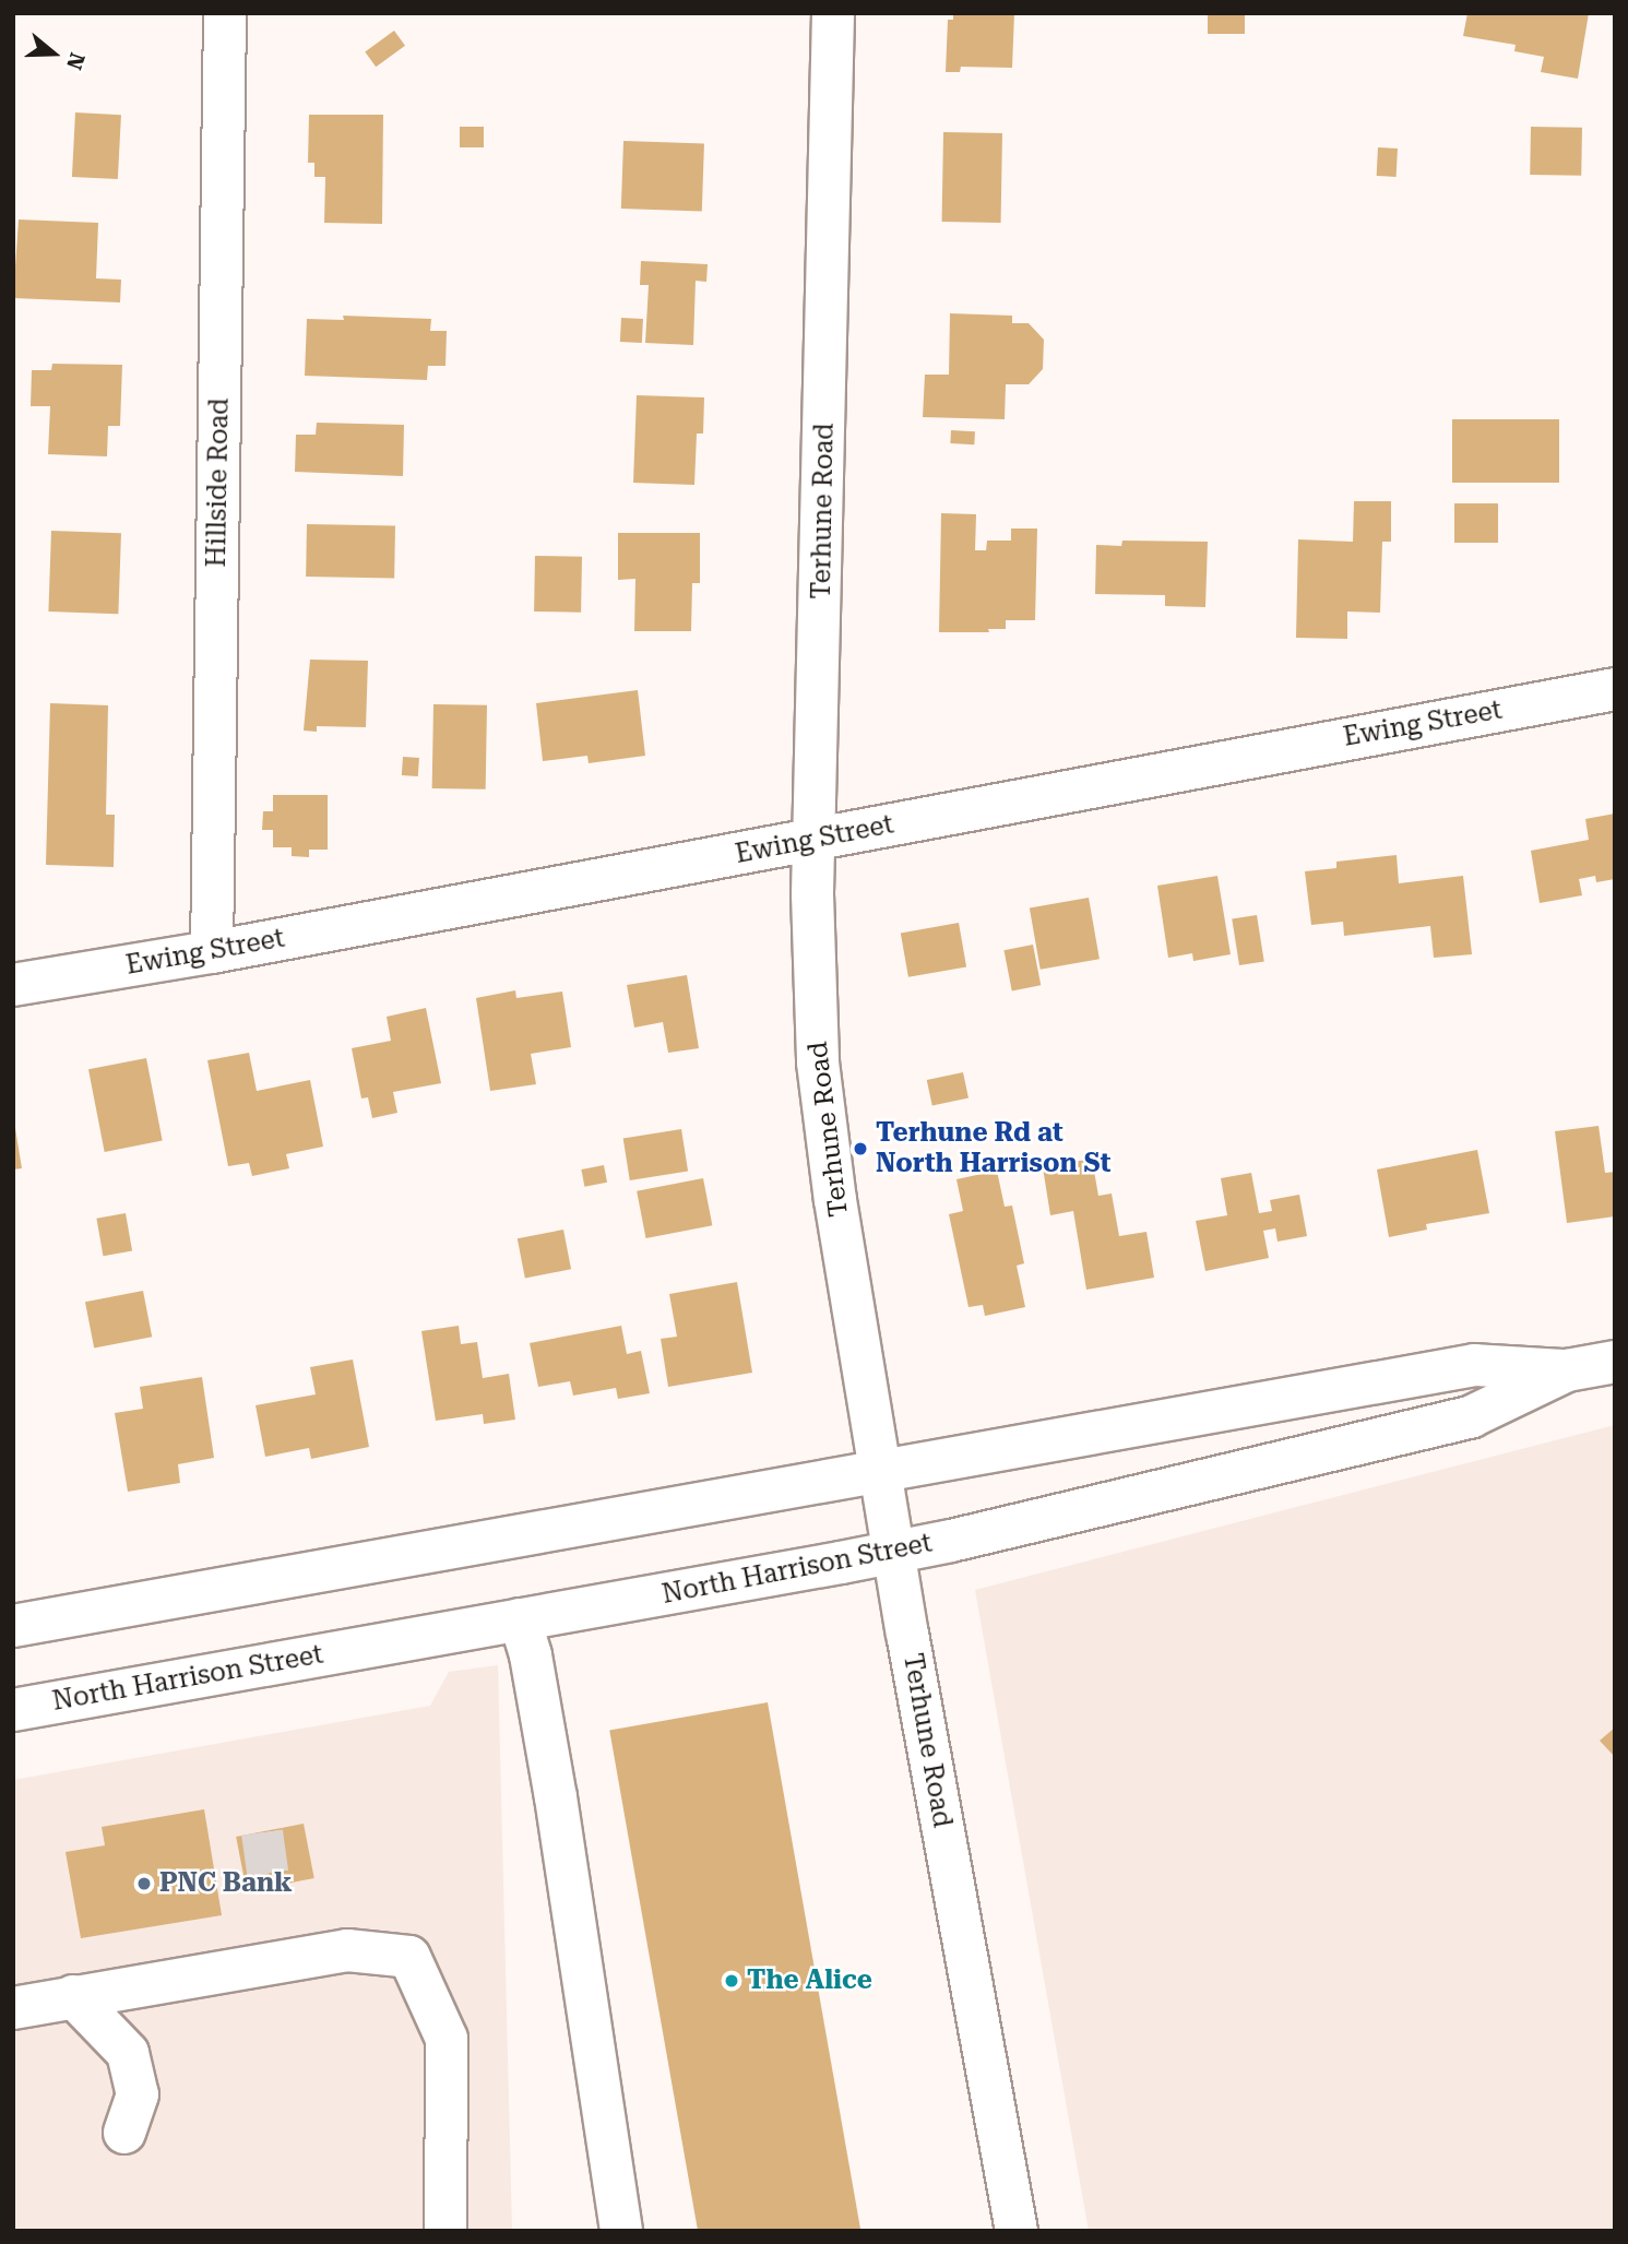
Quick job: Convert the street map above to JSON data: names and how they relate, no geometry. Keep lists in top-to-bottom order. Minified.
{"streets":{"street":["Hillside Road","Terhune Road","Ewing Street","North Harrison Street"]},"crossings":[["Hillside Road","Ewing Street"],["Terhune Road","Ewing Street"],["Terhune Road","North Harrison Street"]],"places":["Terhune Rd at North Harrison St","PNC Bank","The Alice"],"north":"right"}
